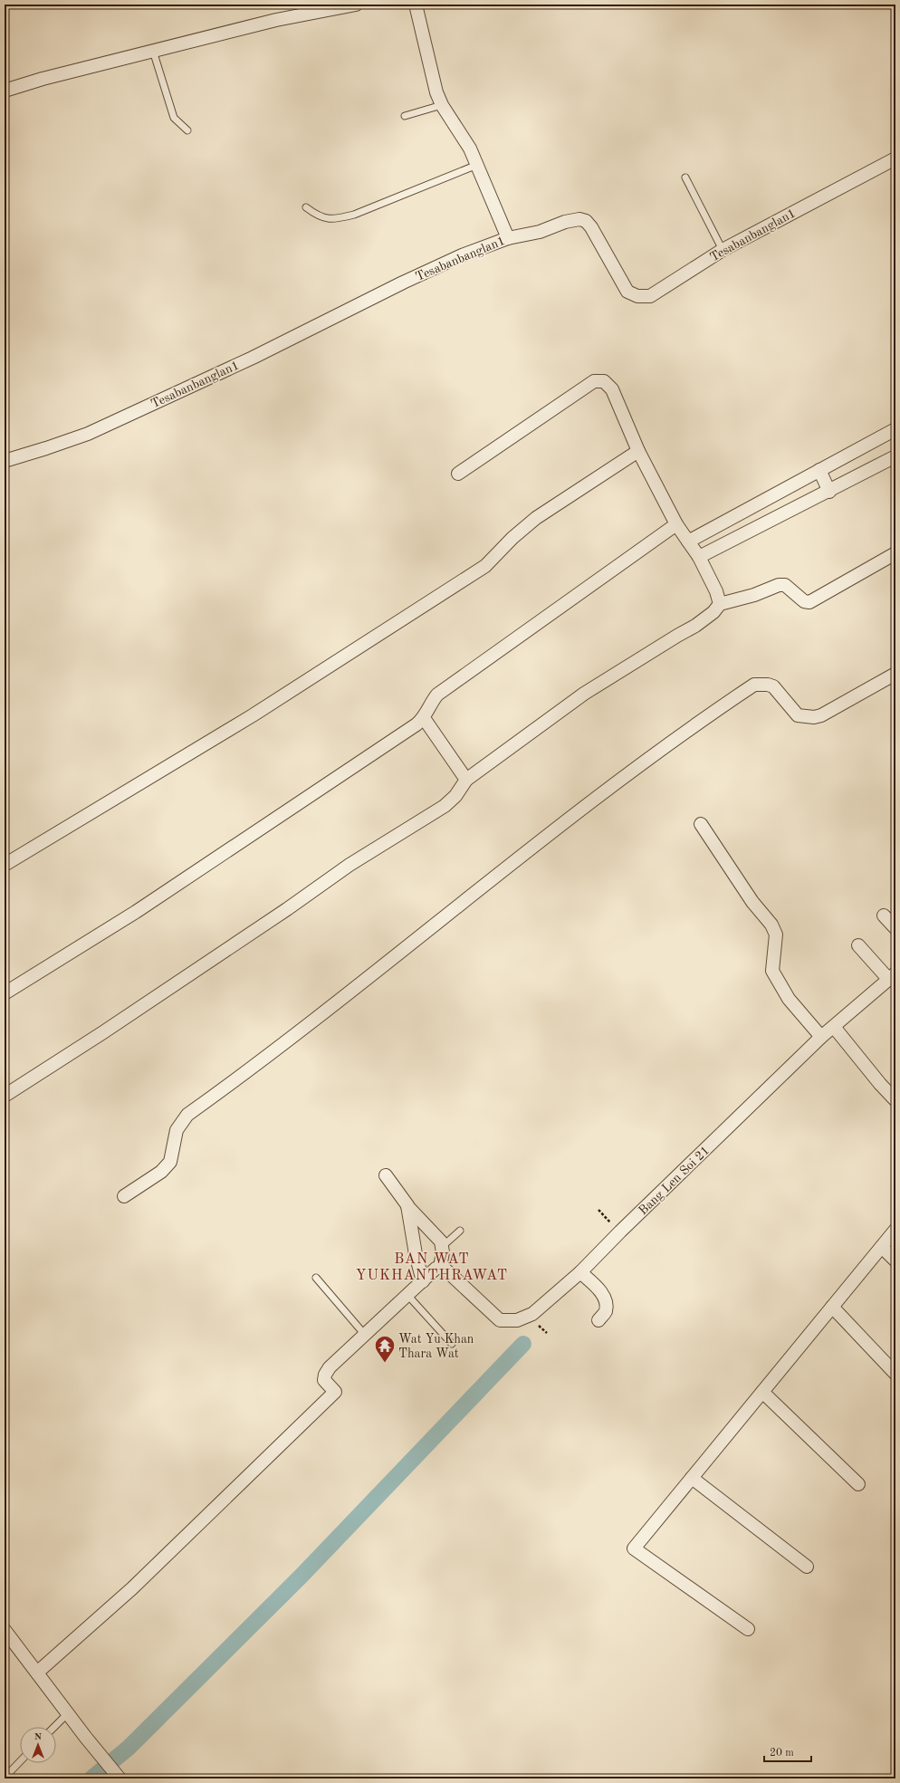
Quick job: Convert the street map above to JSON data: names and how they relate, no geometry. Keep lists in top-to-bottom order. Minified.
{"streets":{"street":["Tesabanbanglan1","Bang Len Soi 21"]},"districts":["BAN WAT YUKHANTHRAWAT"],"places":{"temple":["Wat Yu Khan Thara Wat"]},"scale_bar":"20 m","north":"top"}
